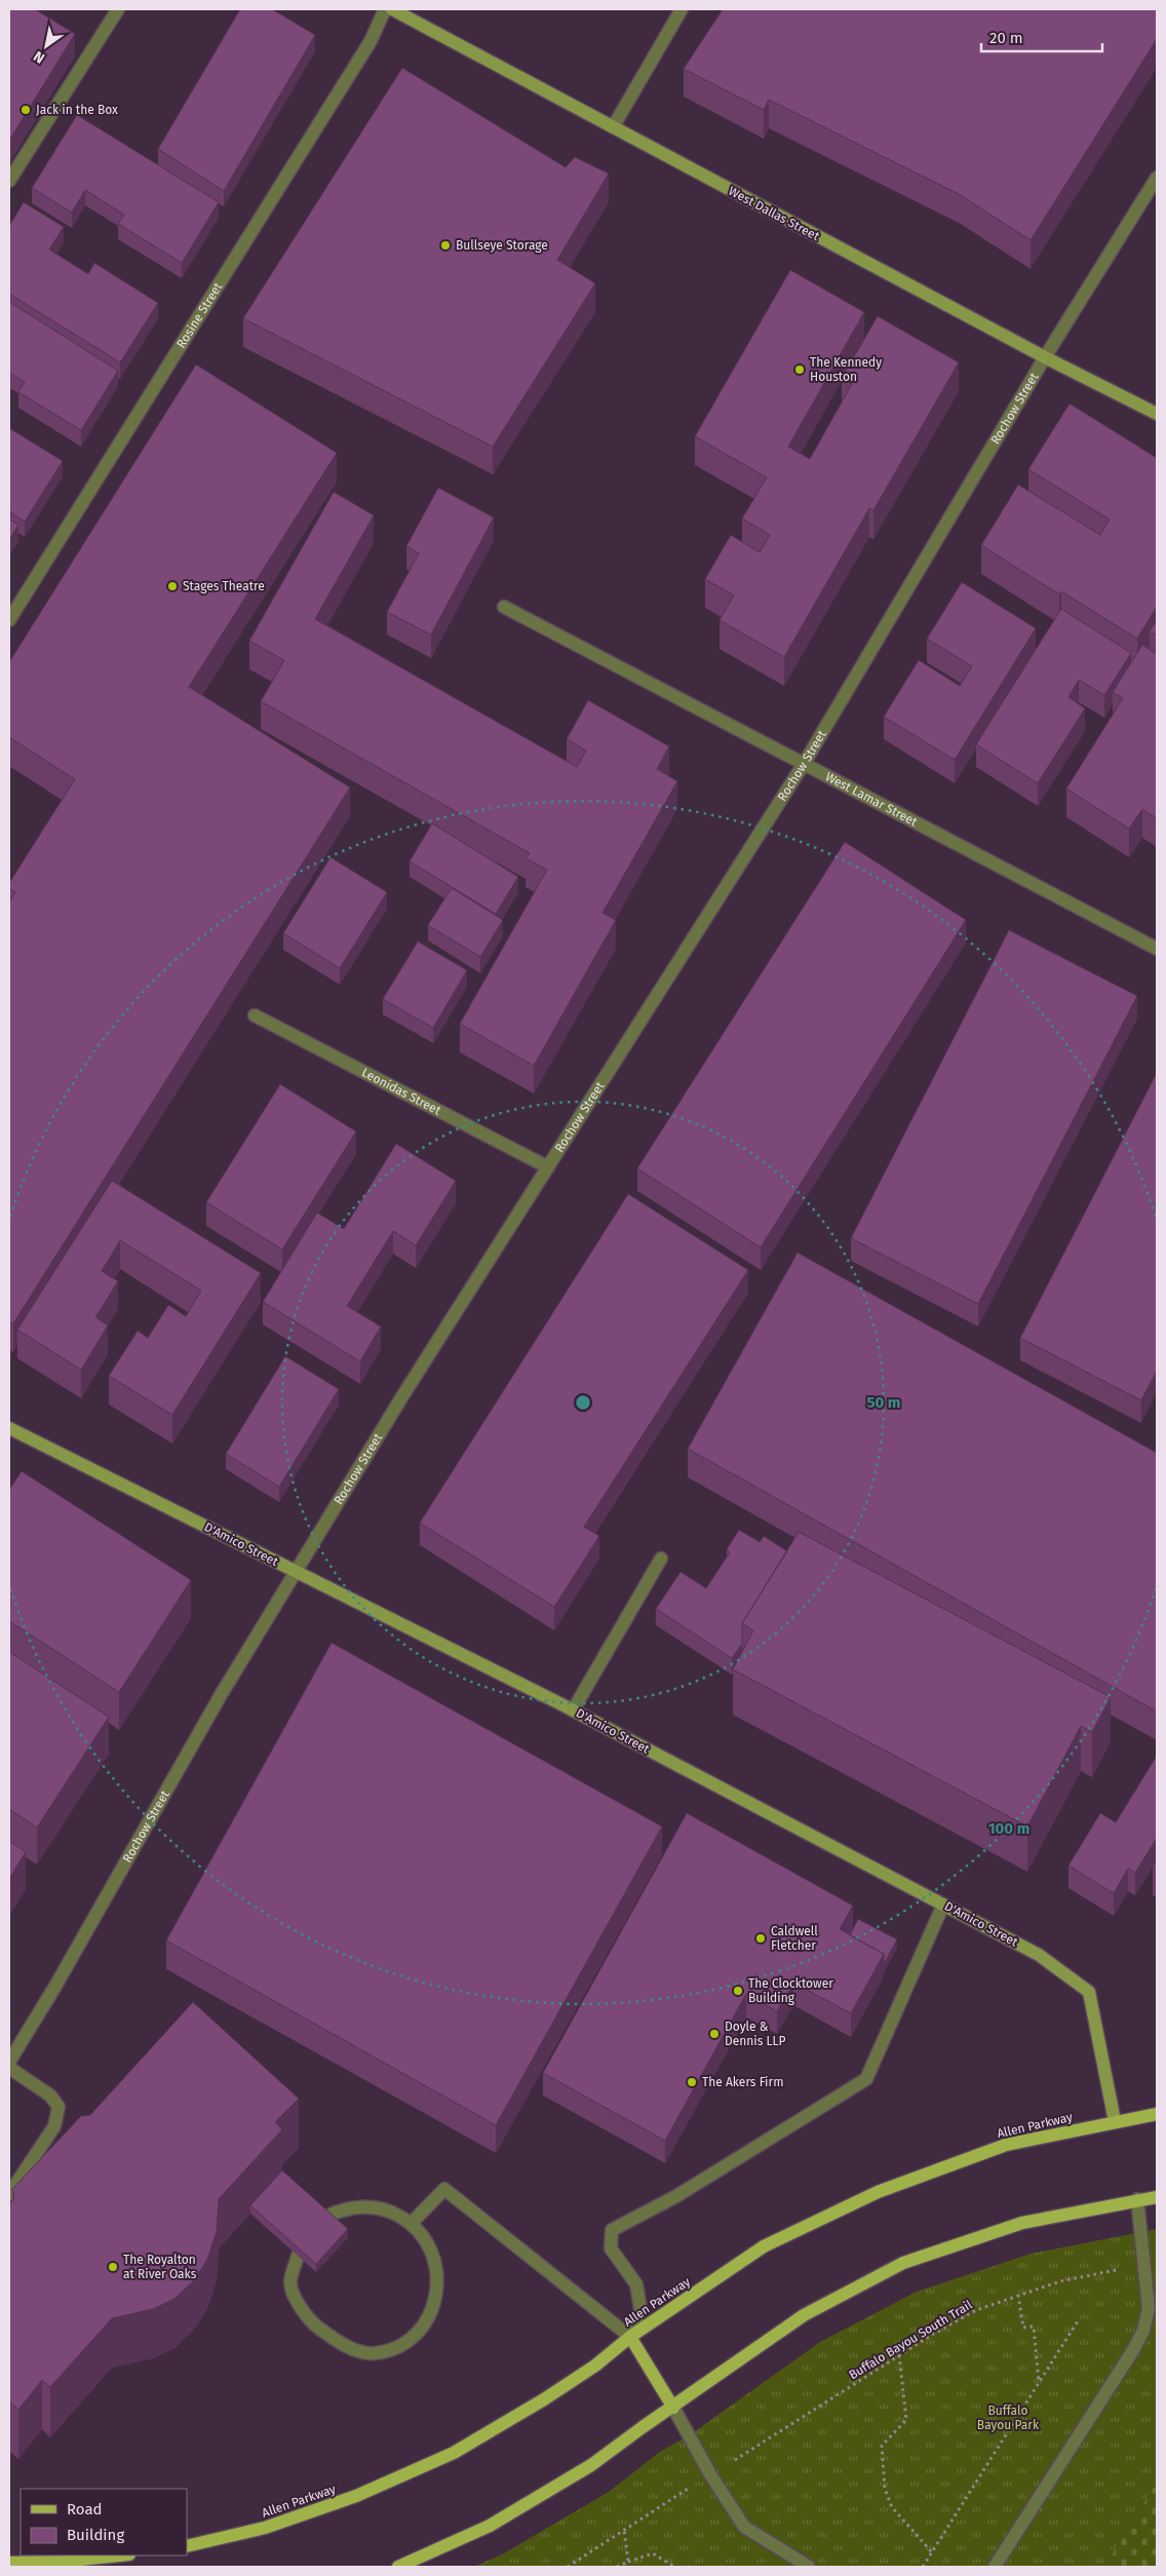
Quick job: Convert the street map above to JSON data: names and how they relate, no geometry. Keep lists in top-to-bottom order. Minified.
{"streets":{"main road":["Allen Parkway"],"street":["West Dallas Street","Rosine Street","Rochow Street","West Lamar Street","Leonidas Street","D'Amico Street"],"path":["Buffalo Bayou South Trail"]},"crossings":[["West Dallas Street","Rochow Street"],["Rochow Street","West Lamar Street"],["Rochow Street","Leonidas Street"],["Rochow Street","D'Amico Street"],["D'Amico Street","Allen Parkway"]],"parks":["Buffalo Bayou Park"],"places":["Jack in the Box","Bullseye Storage","The Kennedy Houston","Stages Theatre","Caldwell Fletcher","The Clocktower Building","Doyle & Dennis LLP","The Akers Firm","The Royalton at River Oaks"],"legend":["Road","Building"],"scale_bar":"20 m","north":"bottom left","rings":["50 m","100 m"]}
